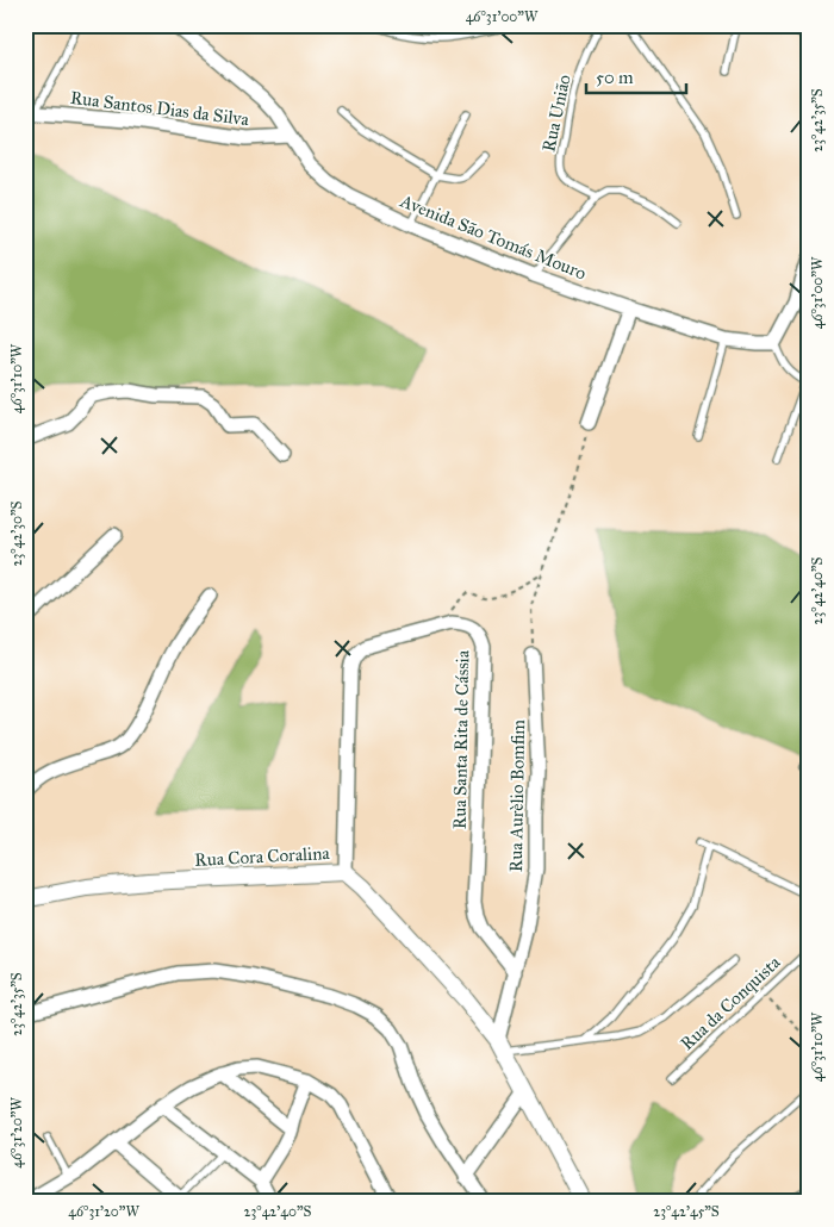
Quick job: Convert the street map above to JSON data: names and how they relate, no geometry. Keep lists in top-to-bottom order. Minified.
{"streets":{"street":["Rua Santos Dias da Silva","Avenida São Tomás Mouro","Rua Santa Rita de Cássia","Rua Aurèlio Bomfim","Rua Cora Coralina"],"lane":["Rua União","Rua da Conquista"]},"crossings":[["Rua Santos Dias da Silva","Avenida São Tomás Mouro"],["Rua Santa Rita de Cássia","Rua Aurèlio Bomfim"],["Rua Santa Rita de Cássia","Rua Cora Coralina"],["Rua Aurèlio Bomfim","Rua Cora Coralina"]],"scale_bar":"50 m","coordinates":["46°31'00\"W","23°42'35\"S","46°31'10\"W","23°42'30\"S","23°42'40\"S","46°31'20\"W","23°42'45\"S"]}
